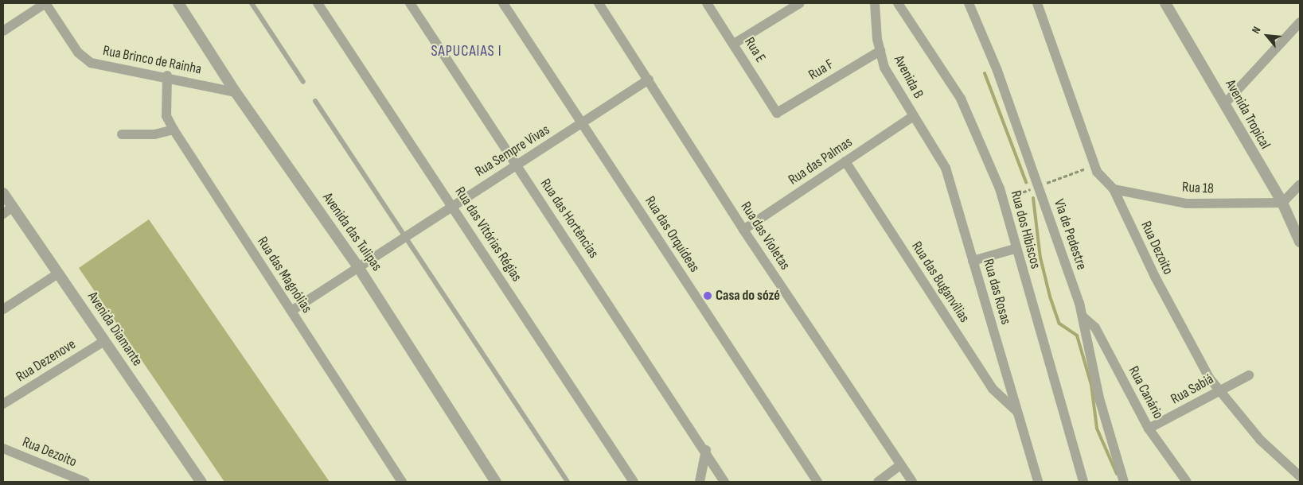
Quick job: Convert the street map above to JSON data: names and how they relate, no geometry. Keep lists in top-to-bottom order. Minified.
{"streets":{"street":["Rua E","Rua Brinco de Rainha","Rua F","Avenida B","Avenida Tropical","Rua Sempre Vivas","Rua das Palmas","Rua 18","Rua das Hortências","Rua dos Hibiscos","Avenida das Tulipas","Rua das Vitórias Régias","Rua das Orquídeas","Via de Pedestre","Rua das Violetas","Rua Dezoito","Rua das Magnólias","Rua das Buganvilias","Rua das Rosas","Avenida Diamante","Rua Dezenove","Rua Sabiá","Rua Canário"]},"crossings":[["Rua E","Rua F"],["Rua Brinco de Rainha","Avenida das Tulipas"],["Rua Brinco de Rainha","Rua das Magnólias"],["Rua F","Avenida B"],["Avenida B","Rua das Palmas"],["Avenida B","Rua das Rosas"],["Avenida Tropical","Rua 18"],["Rua Sempre Vivas","Rua das Hortências"],["Rua Sempre Vivas","Avenida das Tulipas"],["Rua Sempre Vivas","Rua das Vitórias Régias"],["Rua Sempre Vivas","Rua das Orquídeas"],["Rua Sempre Vivas","Rua das Violetas"],["Rua Sempre Vivas","Rua das Magnólias"],["Rua das Palmas","Rua das Violetas"],["Rua das Palmas","Rua das Buganvilias"],["Rua das Palmas","Rua das Rosas"],["Rua 18","Rua Dezoito"],["Via de Pedestre","Rua Canário"],["Rua Dezoito","Rua Sabiá"],["Rua das Buganvilias","Rua das Rosas"],["Avenida Diamante","Rua Dezenove"],["Rua Sabiá","Rua Canário"]],"districts":["SAPUCAIAS I"],"places":["Casa do sózé"],"north":"top left"}
